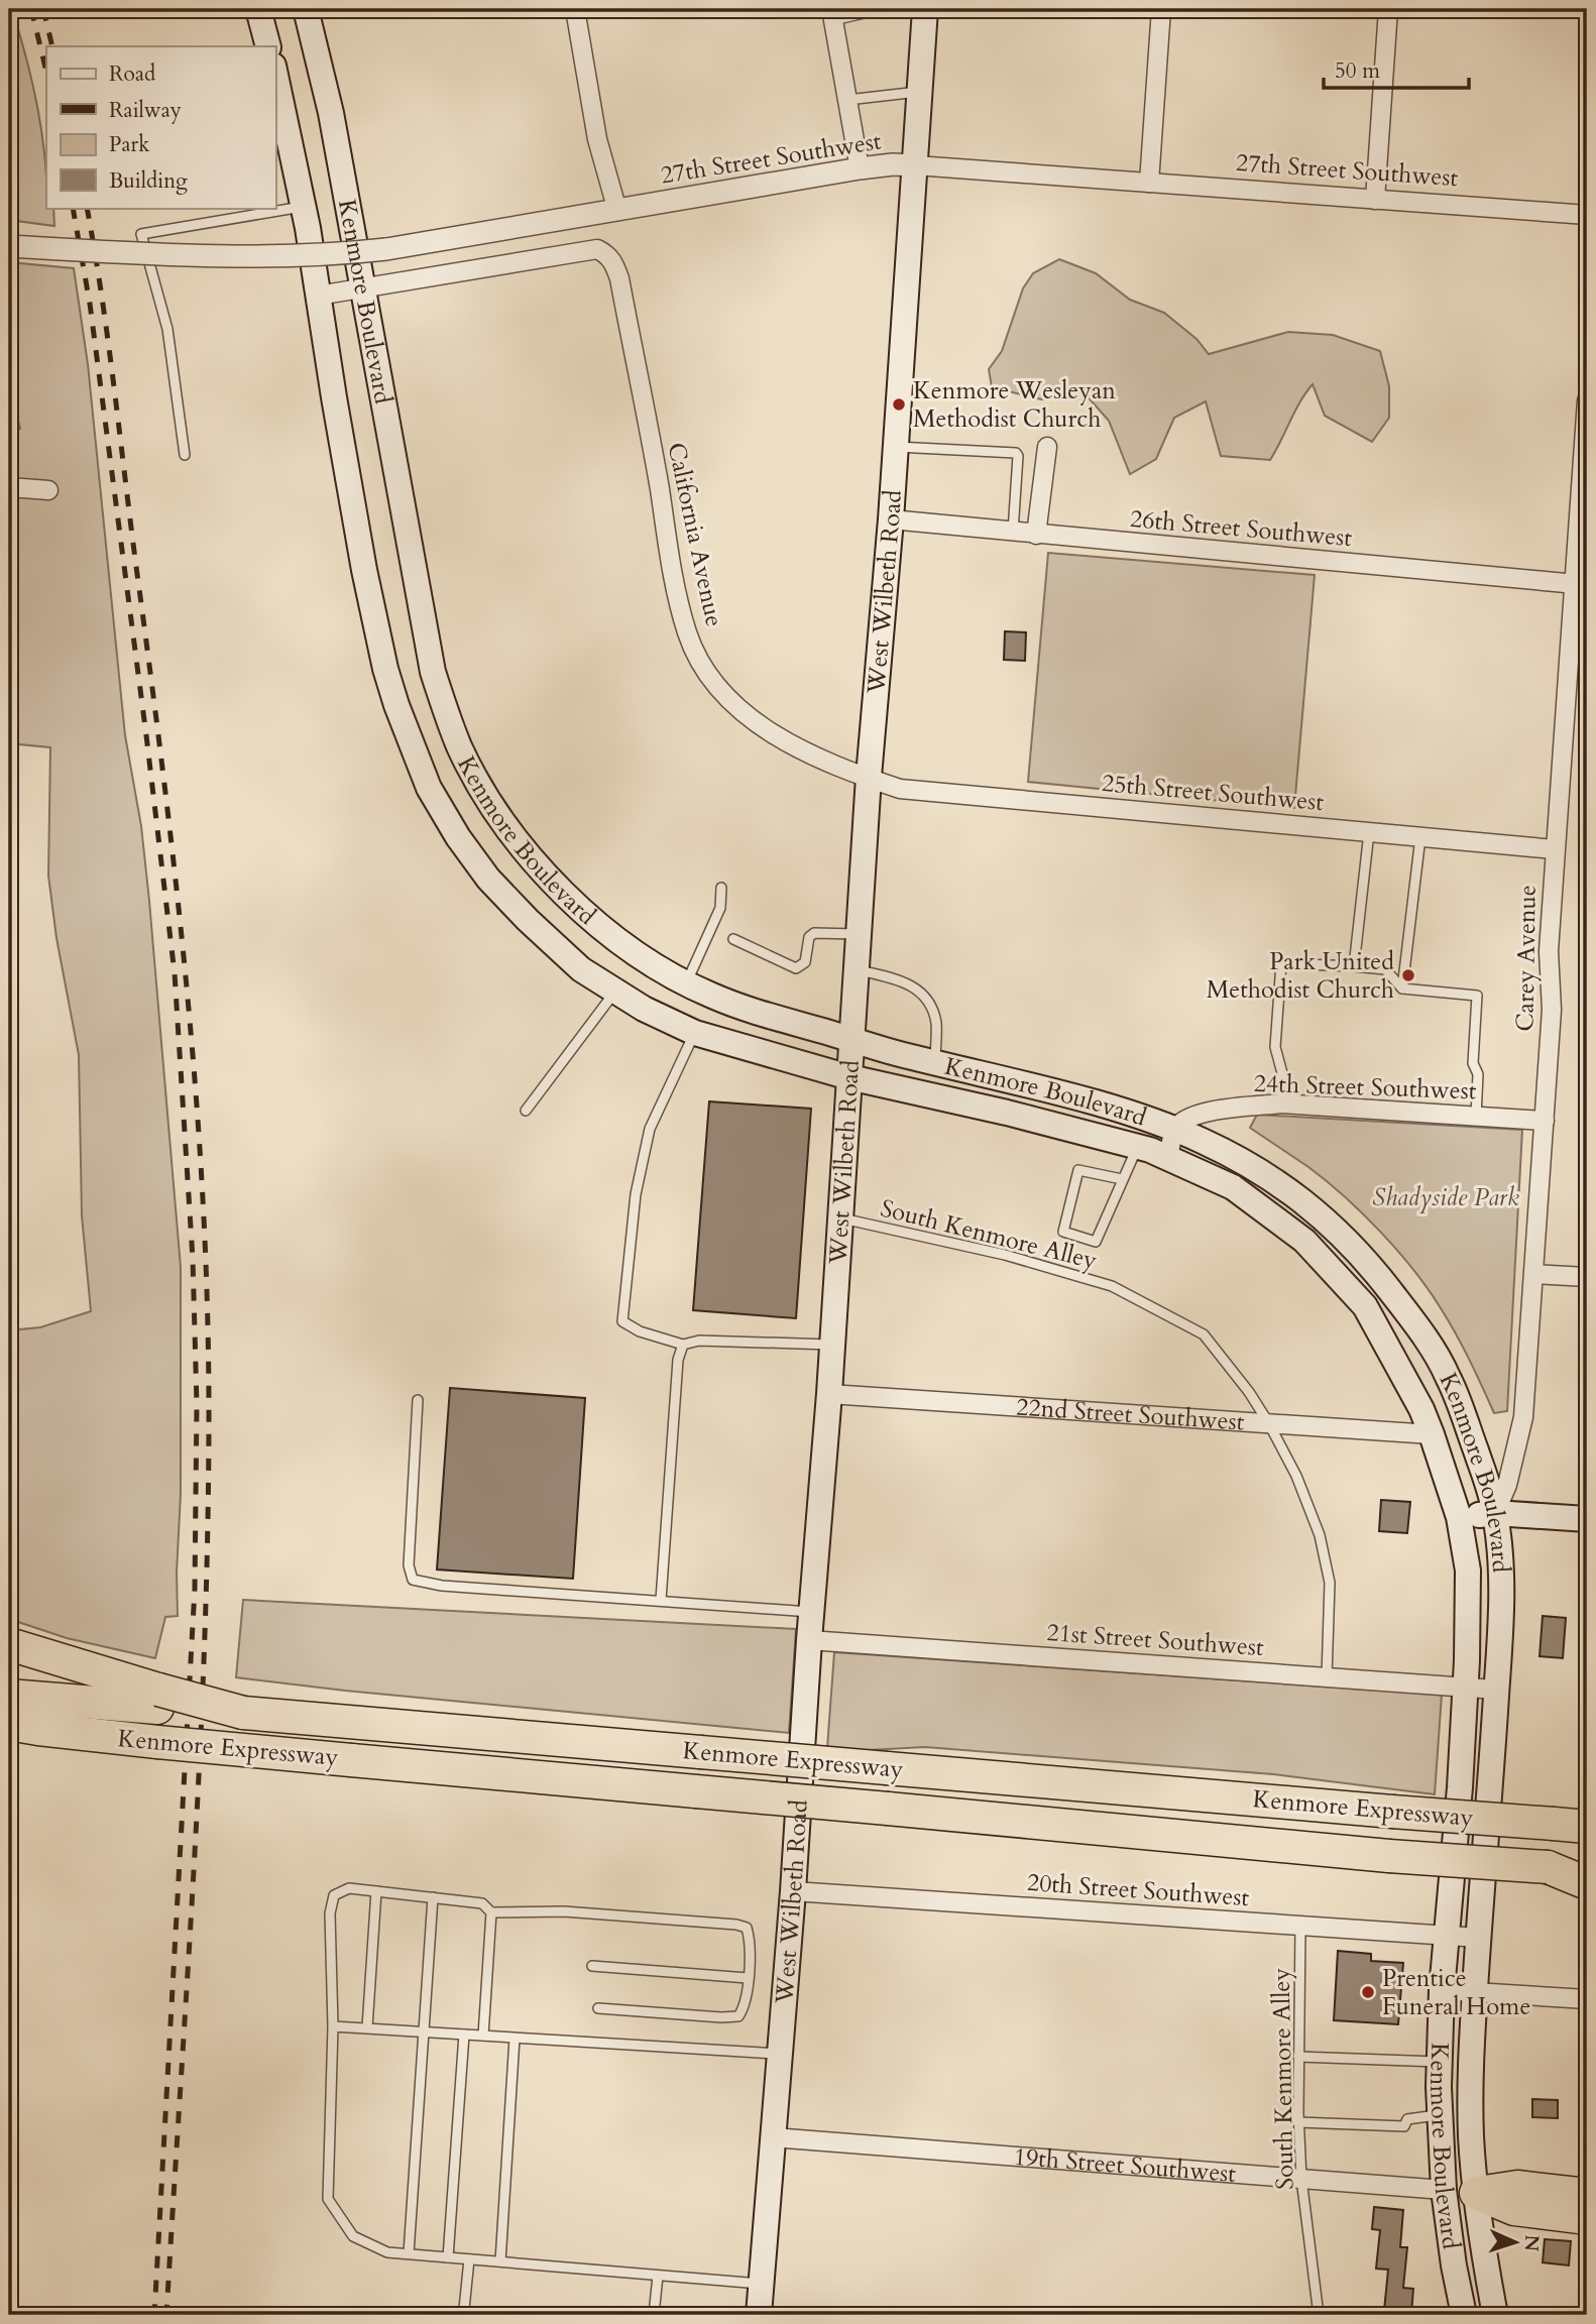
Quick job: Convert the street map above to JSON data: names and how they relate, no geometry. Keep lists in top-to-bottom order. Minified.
{"streets":{"highway":["Kenmore Expressway"],"main road":["Kenmore Boulevard","West Wilbeth Road","19th Street Southwest"],"street":["27th Street Southwest","26th Street Southwest","California Avenue","25th Street Southwest","Carey Avenue","24th Street Southwest","22nd Street Southwest","21st Street Southwest","20th Street Southwest"],"lane":["South Kenmore Alley"]},"crossings":[["27th Street Southwest","West Wilbeth Road"],["Kenmore Boulevard","California Avenue"],["Kenmore Boulevard","West Wilbeth Road"],["Kenmore Boulevard","Carey Avenue"],["Kenmore Boulevard","24th Street Southwest"],["Kenmore Boulevard","22nd Street Southwest"],["Kenmore Boulevard","21st Street Southwest"],["Kenmore Boulevard","20th Street Southwest"],["Kenmore Boulevard","19th Street Southwest"],["26th Street Southwest","West Wilbeth Road"],["26th Street Southwest","Carey Avenue"],["California Avenue","West Wilbeth Road"],["California Avenue","25th Street Southwest"],["West Wilbeth Road","25th Street Southwest"],["West Wilbeth Road","South Kenmore Alley"],["West Wilbeth Road","22nd Street Southwest"],["West Wilbeth Road","21st Street Southwest"],["West Wilbeth Road","20th Street Southwest"],["West Wilbeth Road","19th Street Southwest"],["25th Street Southwest","Carey Avenue"],["Carey Avenue","24th Street Southwest"],["South Kenmore Alley","22nd Street Southwest"],["South Kenmore Alley","21st Street Southwest"],["South Kenmore Alley","20th Street Southwest"],["South Kenmore Alley","19th Street Southwest"]],"parks":["Shadyside Park"],"places":["Kenmore Wesleyan Methodist Church","Park United Methodist Church","Prentice Funeral Home"],"legend":["Road","Railway","Park","Building"],"scale_bar":"50 m","north":"right"}
